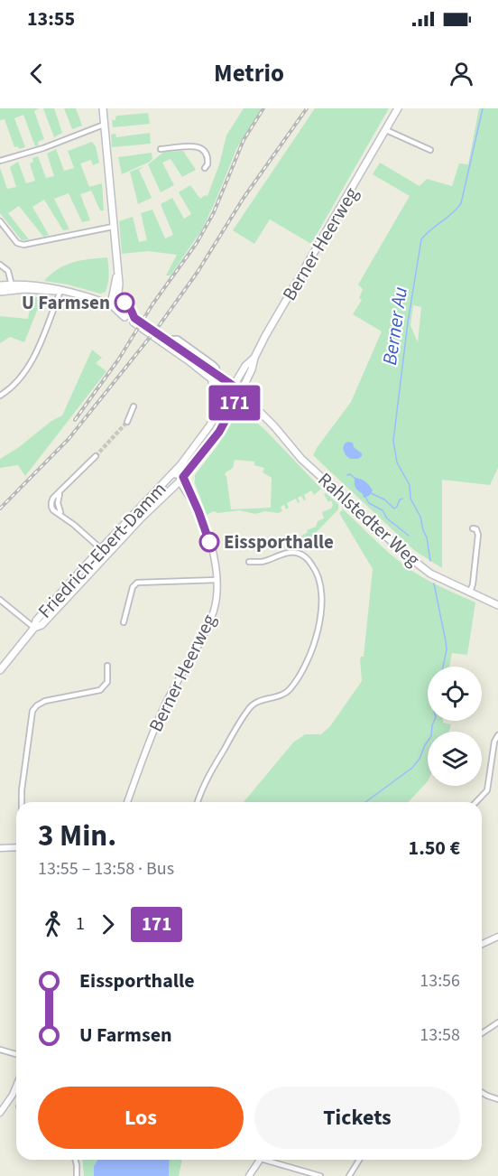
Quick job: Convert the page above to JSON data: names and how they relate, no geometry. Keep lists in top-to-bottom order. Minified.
{"streets":{"main road":["Berner Heerweg","Rahlstedter Weg","Friedrich-Ebert-Damm"]},"crossings":[["Berner Heerweg","Rahlstedter Weg"],["Berner Heerweg","Friedrich-Ebert-Damm"]],"water":["Berner Au"],"places":["U Farmsen","Eissporthalle"],"lines":["bus line 171"],"page":{"status":"13:55","header":"Metrio","on_map":"171","heading":["3 Min.","13:55 – 13:58 · Bus","1.50 €"],"legs":["1","171"],"list":[{"name":"Eissporthalle","value":"13:56"},{"name":"U Farmsen","value":"13:58"}],"buttons":["Los","Tickets"]}}
